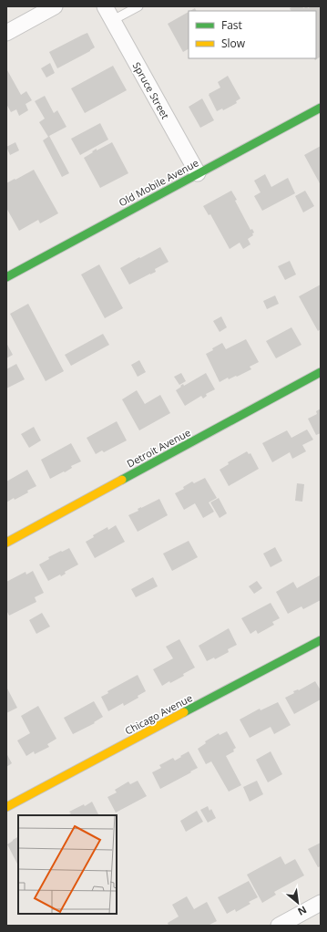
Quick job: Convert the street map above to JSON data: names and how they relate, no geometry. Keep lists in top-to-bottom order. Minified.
{"streets":{"street":["Spruce Street","Old Mobile Avenue","Detroit Avenue","Chicago Avenue"]},"crossings":[["Spruce Street","Old Mobile Avenue"]],"legend":["Fast","Slow"],"north":"bottom right"}
